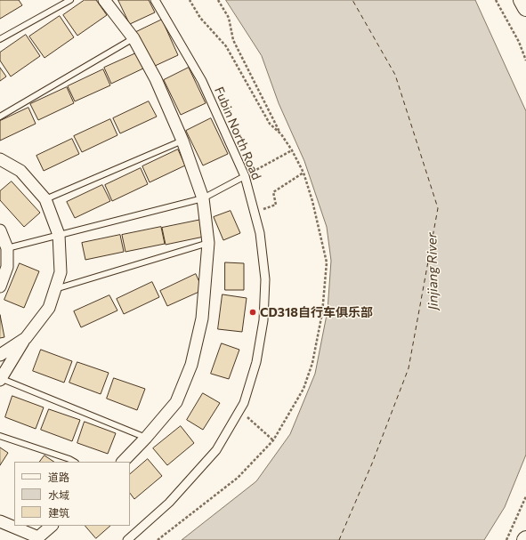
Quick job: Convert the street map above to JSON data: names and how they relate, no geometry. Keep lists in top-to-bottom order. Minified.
{"streets":{"street":["Fubin North Road"]},"water":["Jinjiang River"],"places":["CD318自行车俱乐部"],"legend":["道路","水域","建筑"]}
